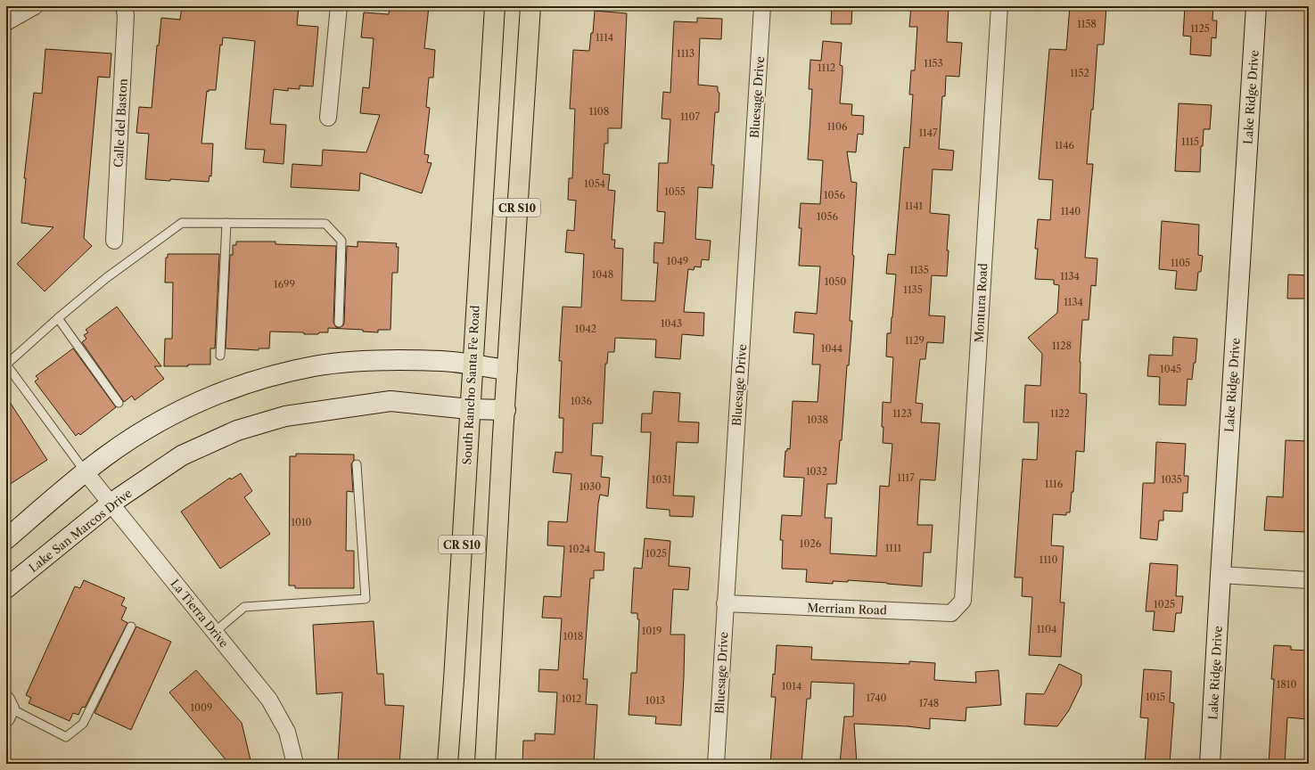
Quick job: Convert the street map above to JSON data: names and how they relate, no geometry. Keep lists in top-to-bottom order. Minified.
{"streets":{"main road":["CR S10","South Rancho Santa Fe Road"],"street":["Bluesage Drive","Lake Ridge Drive","Calle del Baston","Montura Road","Lake San Marcos Drive","Merriam Road","La Tierra Drive"]},"crossings":[["Bluesage Drive","Merriam Road"],["CR S10","Lake San Marcos Drive"],["Montura Road","Merriam Road"],["South Rancho Santa Fe Road","Lake San Marcos Drive"],["Lake San Marcos Drive","La Tierra Drive"]],"house_numbers":["1158","1125","1114","1113","1153","1112","1152","1108","1107","1106","1147","1115","1146","1054","1055","1056","1141","1140","1056","1049","1105","1135","1048","1134","1050","1699","1135","1134","1043","1042","1129","1128","1044","1045","1036","1123","1122","1038","1032","1117","1031","1035","1116","1030","1010","1026","1111","1024","1025","1110","1025","1104","1019","1018","1810","1014","1015","1740","1012","1013","1748","1009"]}
